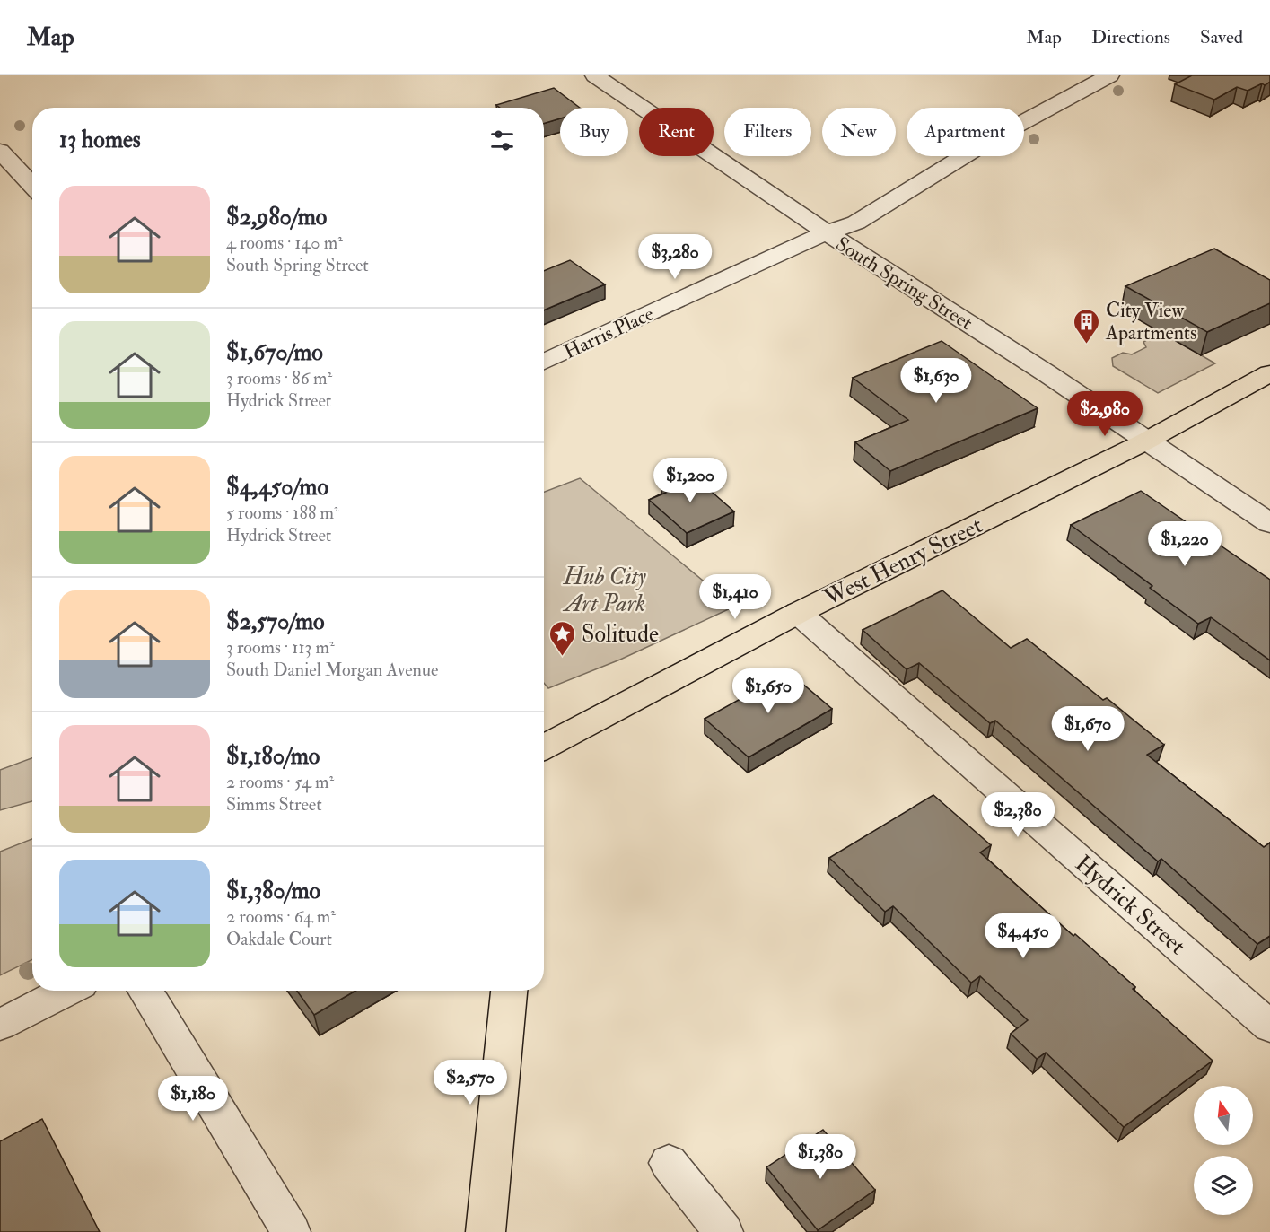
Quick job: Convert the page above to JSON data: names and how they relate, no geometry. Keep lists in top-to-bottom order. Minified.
{"streets":{"main road":["West Henry Street"],"street":["South Spring Street","Harris Place","Hydrick Street"]},"crossings":[["South Spring Street","Harris Place"],["South Spring Street","West Henry Street"],["West Henry Street","Hydrick Street"]],"parks":["Hub City Art Park"],"places":{"building":["City View Apartments"],"place":["Solitude"]},"north":"top","page":{"header":"Map","nav":["Map","Directions","Saved"],"chip":["Buy","Rent","Filters","New","Apartment"],"heading":"13 homes","list":[{"name":"$2,980/mo","note":"4 rooms · 140 m² · South Spring Street"},{"name":"$1,670/mo","note":"3 rooms · 86 m² · Hydrick Street"},{"name":"$4,450/mo","note":"5 rooms · 188 m² · Hydrick Street"},{"name":"$2,570/mo","note":"3 rooms · 113 m² · South Daniel Morgan Avenue"},{"name":"$1,180/mo","note":"2 rooms · 54 m² · Simms Street"},{"name":"$1,380/mo","note":"2 rooms · 64 m² · Oakdale Court"}],"price":["$3,280","$1,630","$2,980","$1,200","$1,220","$1,410","$1,650","$1,670","$2,380","$4,450","$2,570","$1,180","$1,380"]}}
